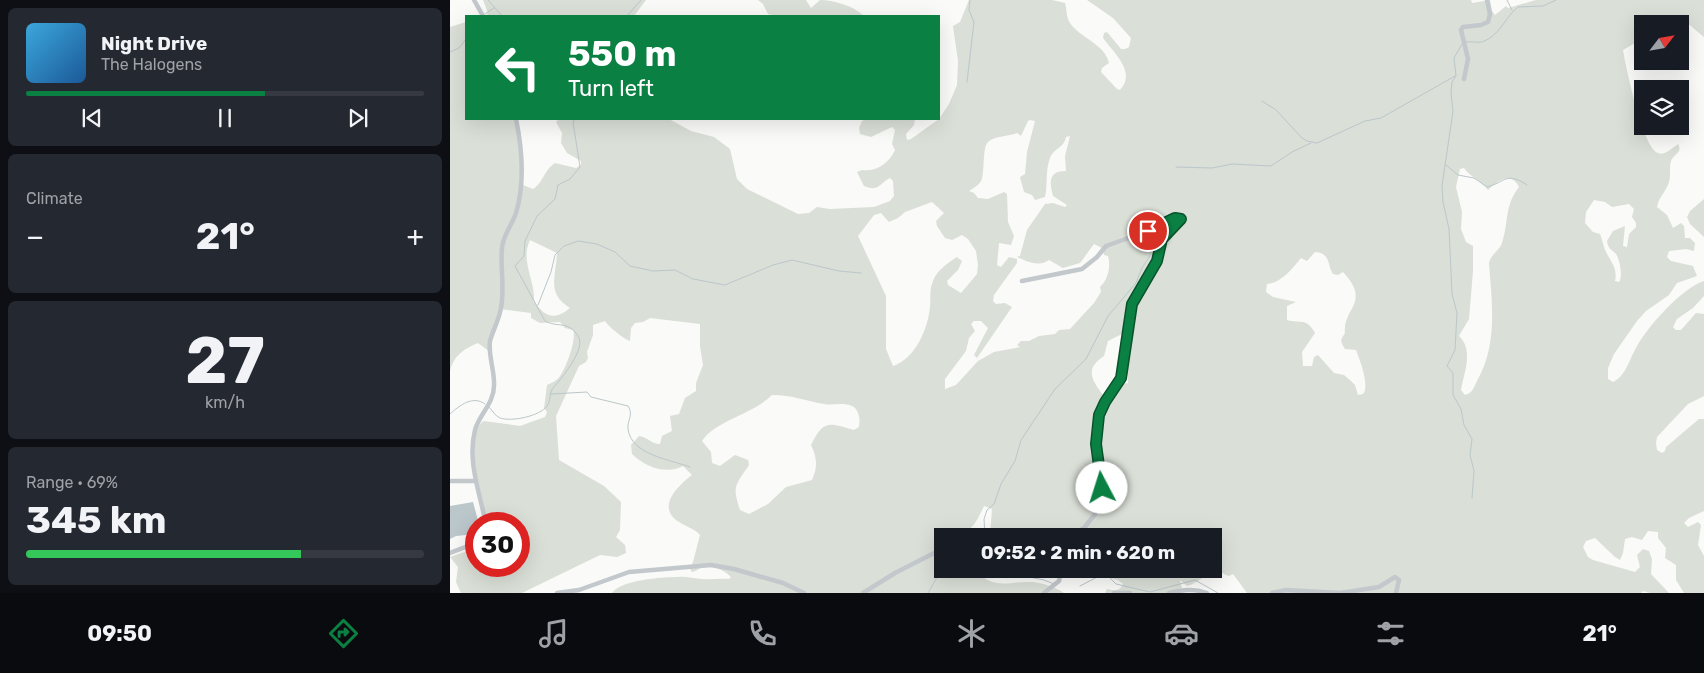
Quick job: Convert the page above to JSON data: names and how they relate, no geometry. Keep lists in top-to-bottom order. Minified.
{"north":"top right","page":{"turn":["550 m","Turn left"],"song":["Night Drive","The Halogens"],"tile":["Climate",["27","km/h"],["Range · 69%","345 km"]],"heat":["−","21°","+"],"limit":"30","trip":"09:52 · 2 min · 620 m","tabs":["09:50","21°"]}}
